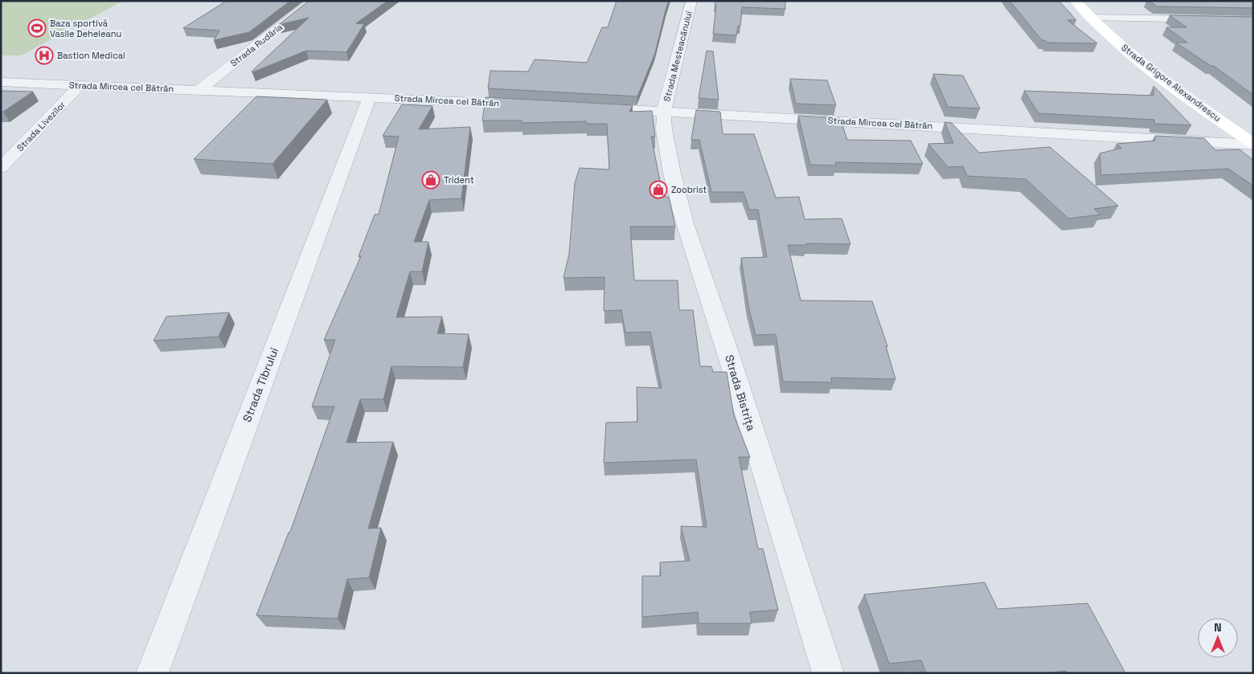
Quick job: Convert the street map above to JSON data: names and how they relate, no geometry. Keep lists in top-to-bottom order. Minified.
{"streets":{"street":["Strada Rudăria","Strada Mesteacănului","Strada Grigore Alexandrescu","Strada Mircea cel Bătrân","Strada Livezilor","Strada Tibrului","Strada Bistrița"]},"crossings":[["Strada Rudăria","Strada Mircea cel Bătrân"],["Strada Mesteacănului","Strada Mircea cel Bătrân"],["Strada Mesteacănului","Strada Bistrița"],["Strada Grigore Alexandrescu","Strada Mircea cel Bătrân"],["Strada Mircea cel Bătrân","Strada Livezilor"],["Strada Mircea cel Bătrân","Strada Tibrului"],["Strada Mircea cel Bătrân","Strada Bistrița"]],"places":{"sports":["Baza sportivă Vasile Deheleanu"],"hospital":["Bastion Medical"],"shop":["Trident","Zoobrist"]},"north":"top"}
